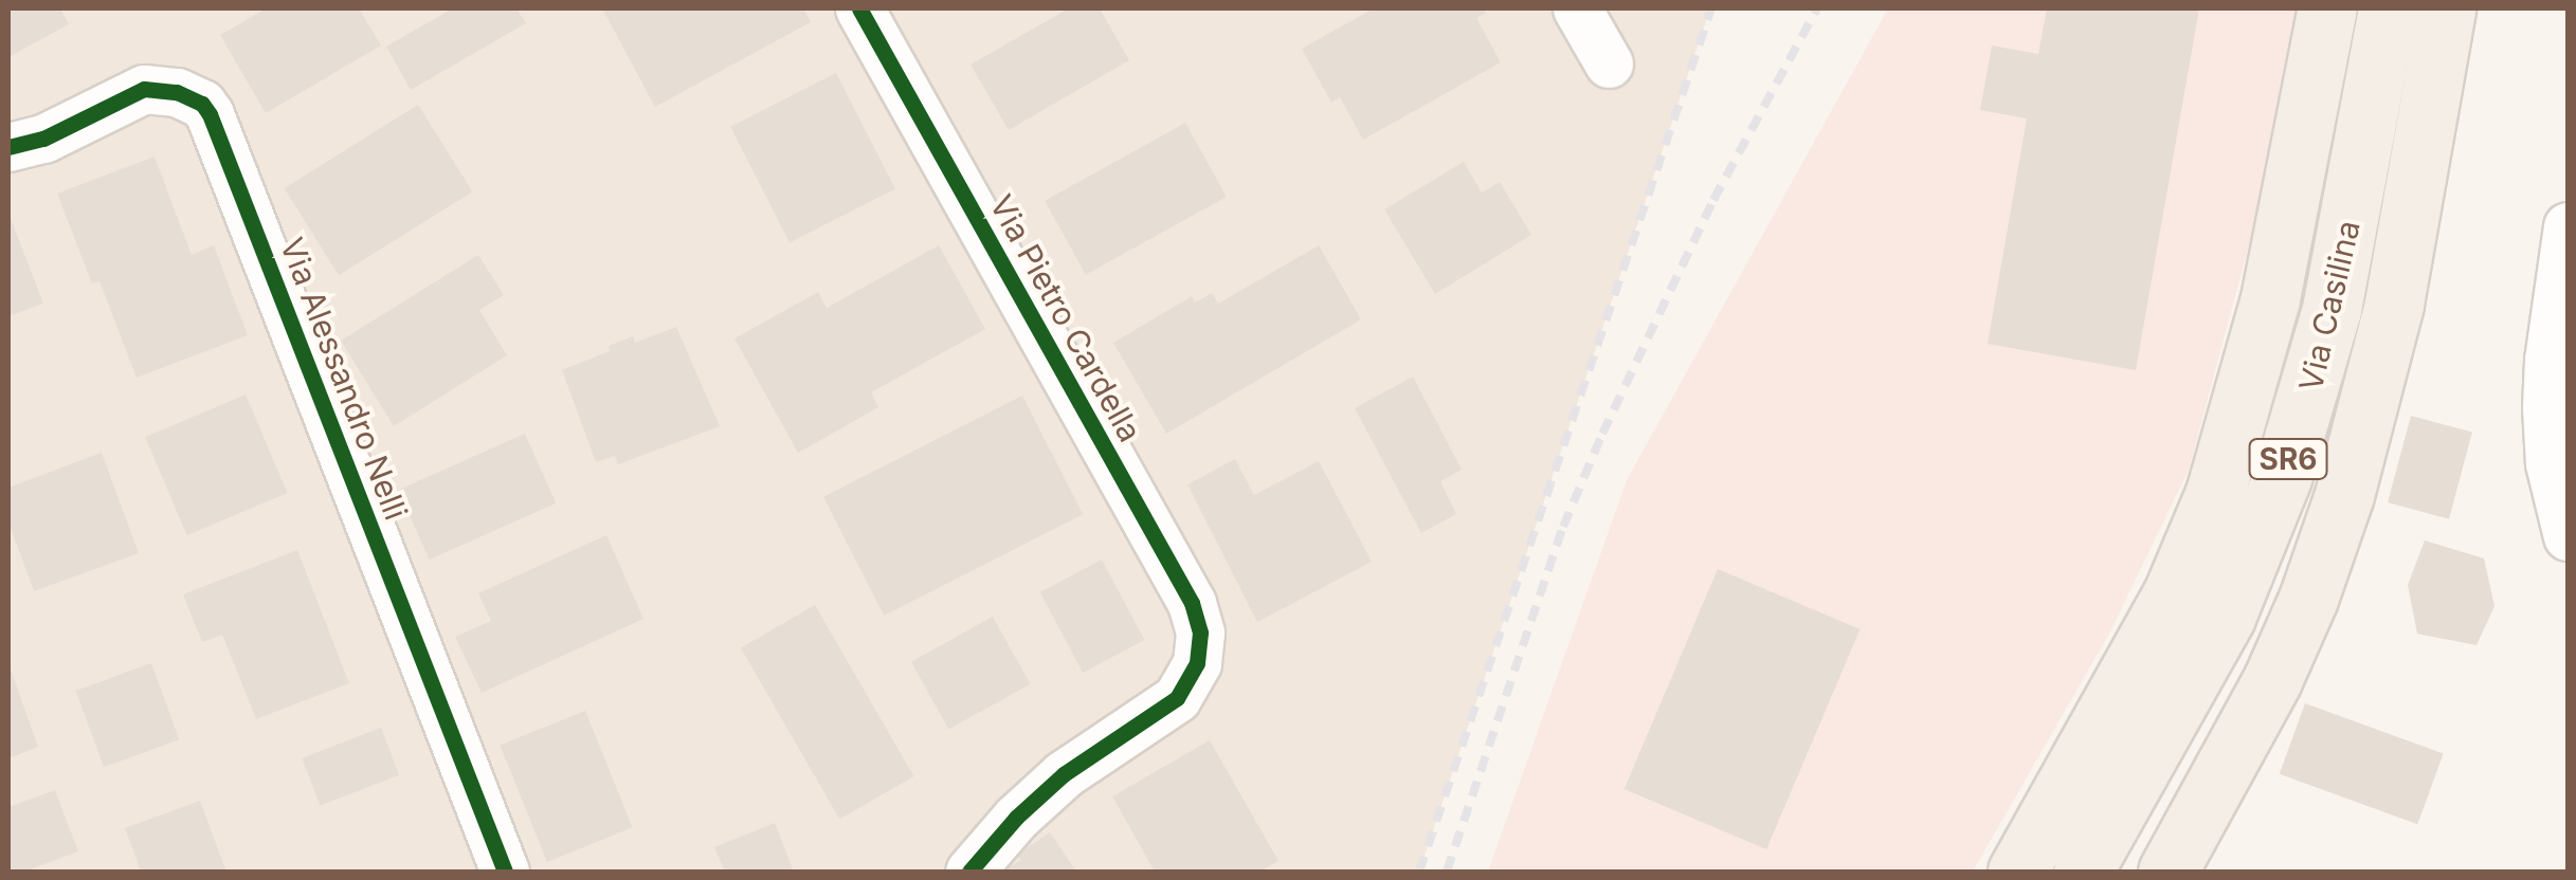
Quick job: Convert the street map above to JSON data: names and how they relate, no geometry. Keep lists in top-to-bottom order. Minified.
{"streets":{"main road":["Via Casilina","SR6"],"street":["Via Pietro Cardella","Via Alessandro Nelli"]}}
